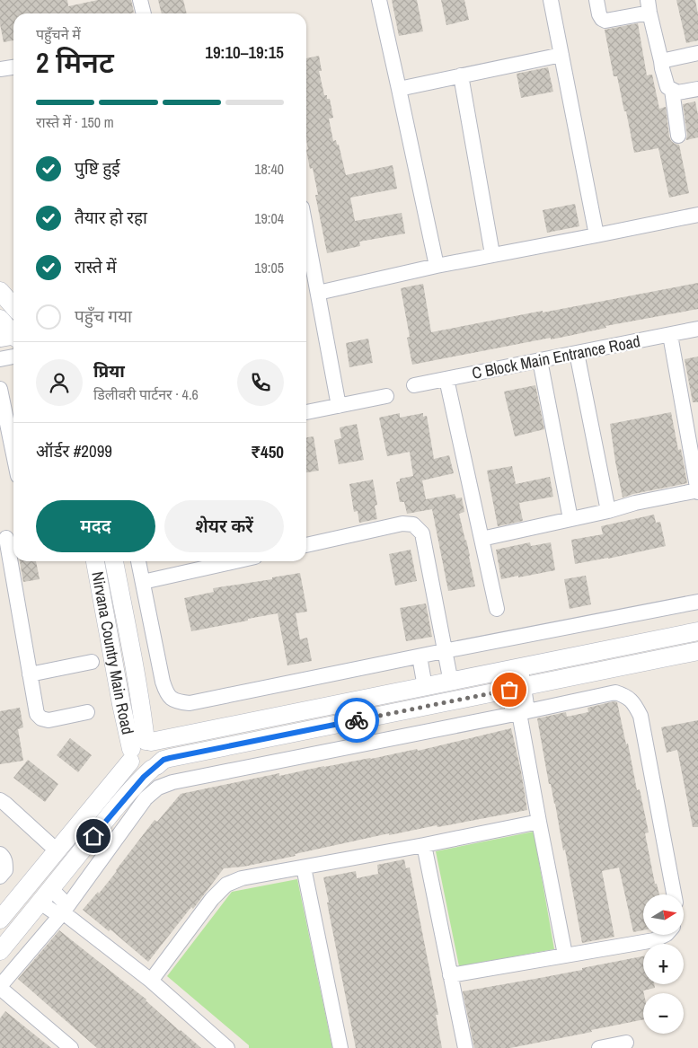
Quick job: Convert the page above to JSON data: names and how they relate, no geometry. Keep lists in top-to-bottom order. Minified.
{"streets":{"street":["C Block Main Entrance Road","Nirvana Country Main Road"]},"north":"right","page":{"heading":["2 मिनट","पहुँचने में","19:10–19:15"],"panel":["प्रिया","डिलीवरी पार्टनर · 4.6","ऑर्डर #2099","₹450"],"bar":"रास्ते में · 150 m","list":[["पुष्टि हुई","18:40"],["तैयार हो रहा","19:04"],["रास्ते में","19:05"],"पहुँच गया"],"buttons":["मदद","शेयर करें"],"map_buttons":["+","−"]}}
